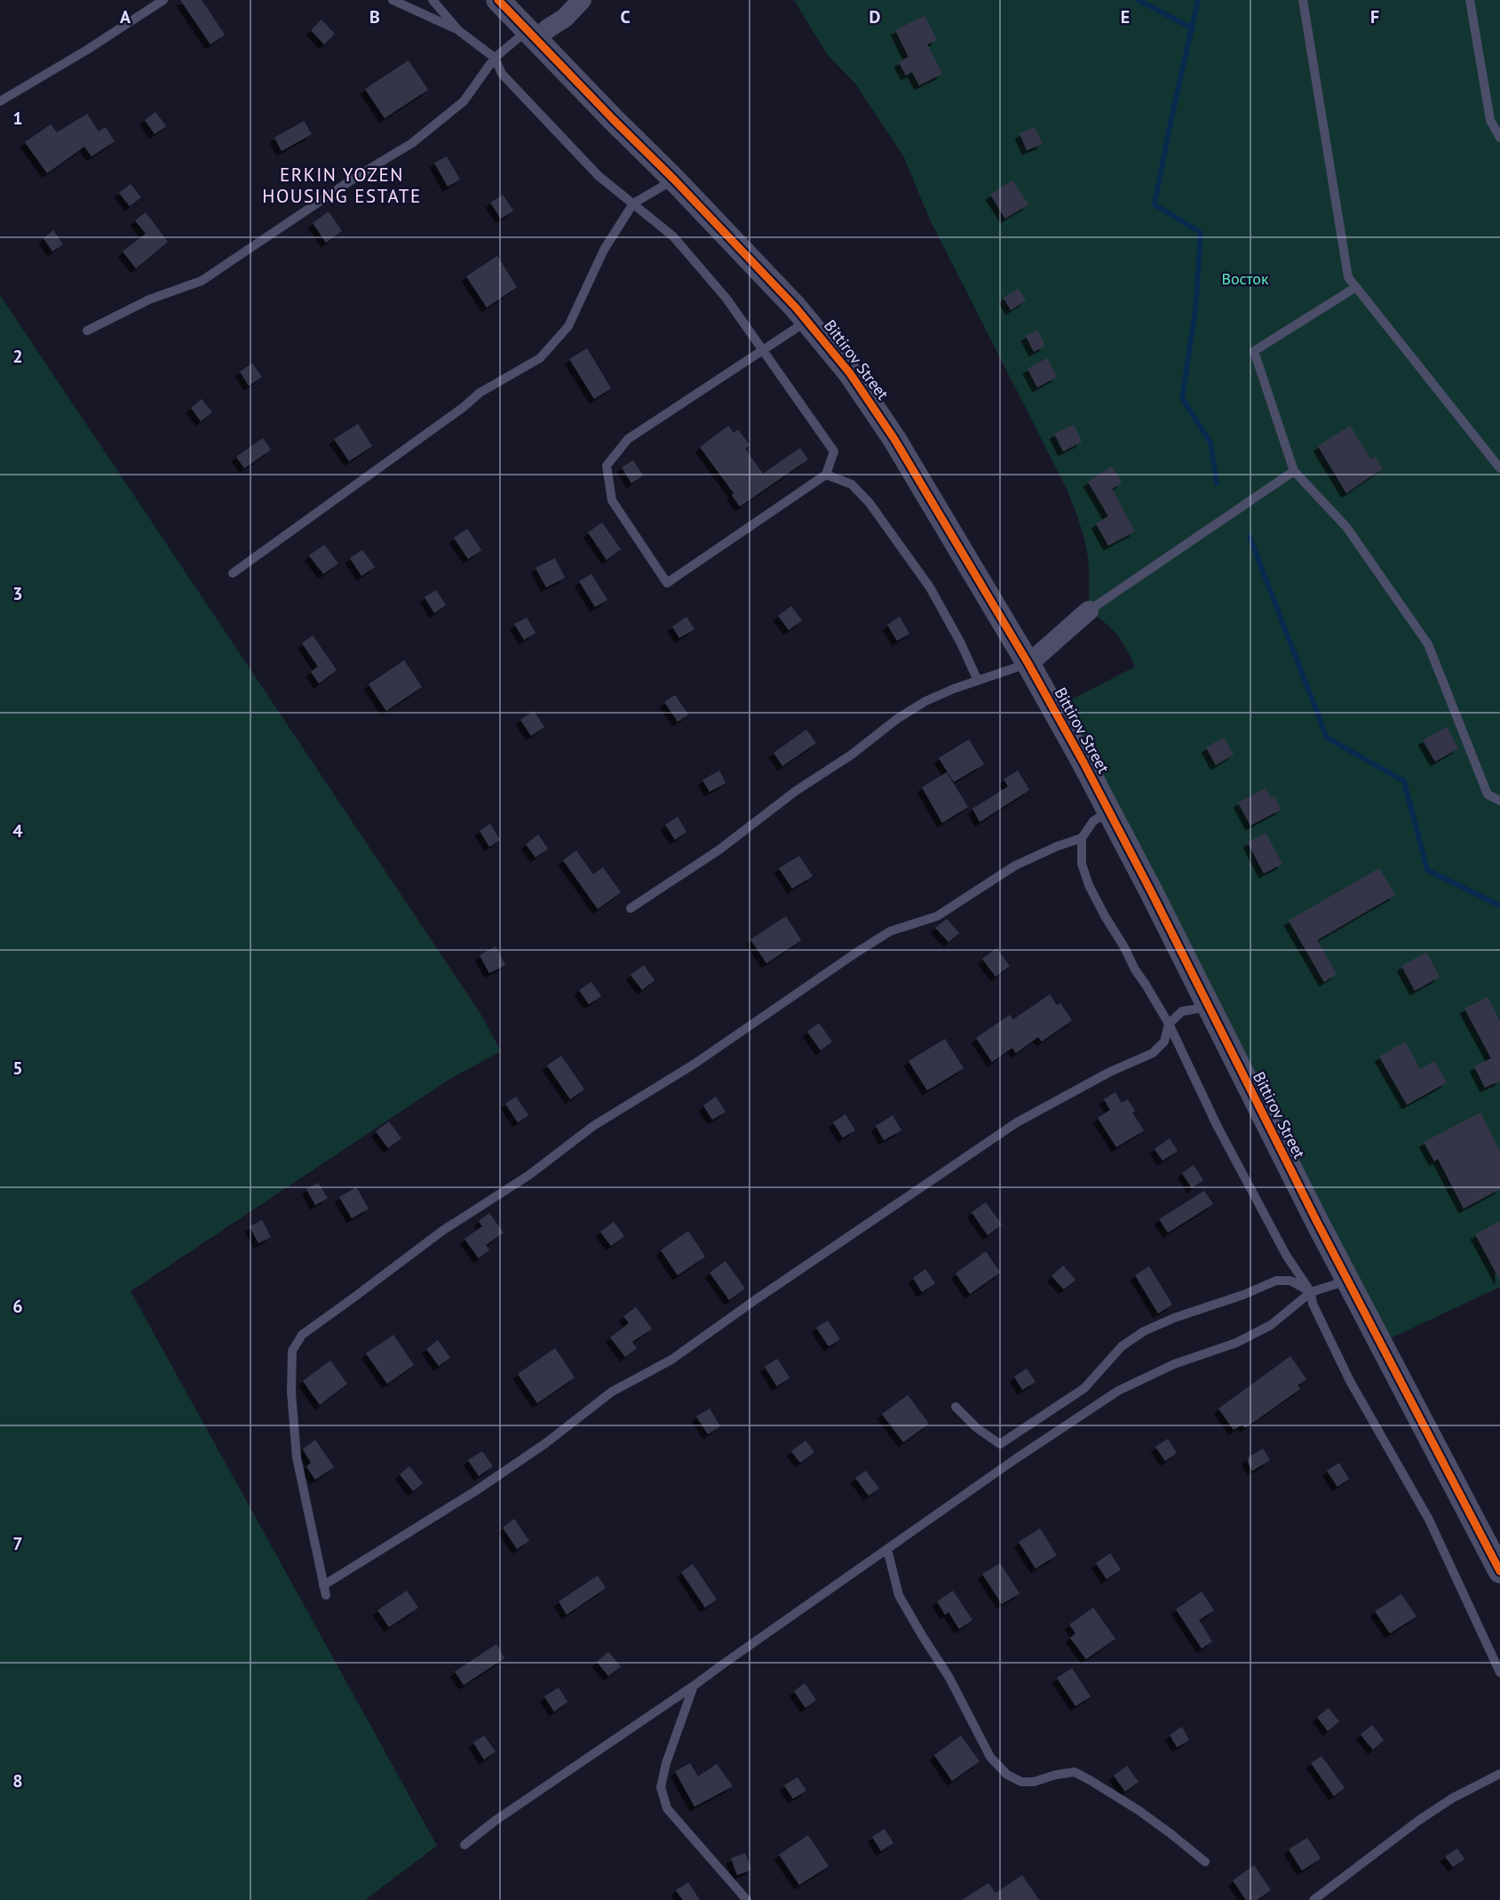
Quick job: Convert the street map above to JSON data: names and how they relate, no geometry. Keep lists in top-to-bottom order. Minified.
{"streets":{"street":["Bittirov Street"]},"districts":["ERKIN YOZEN HOUSING ESTATE"],"parks":["Восток"],"grid":{"columns":["A","B","C","D","E","F"],"rows":["1","2","3","4","5","6","7","8"]}}
